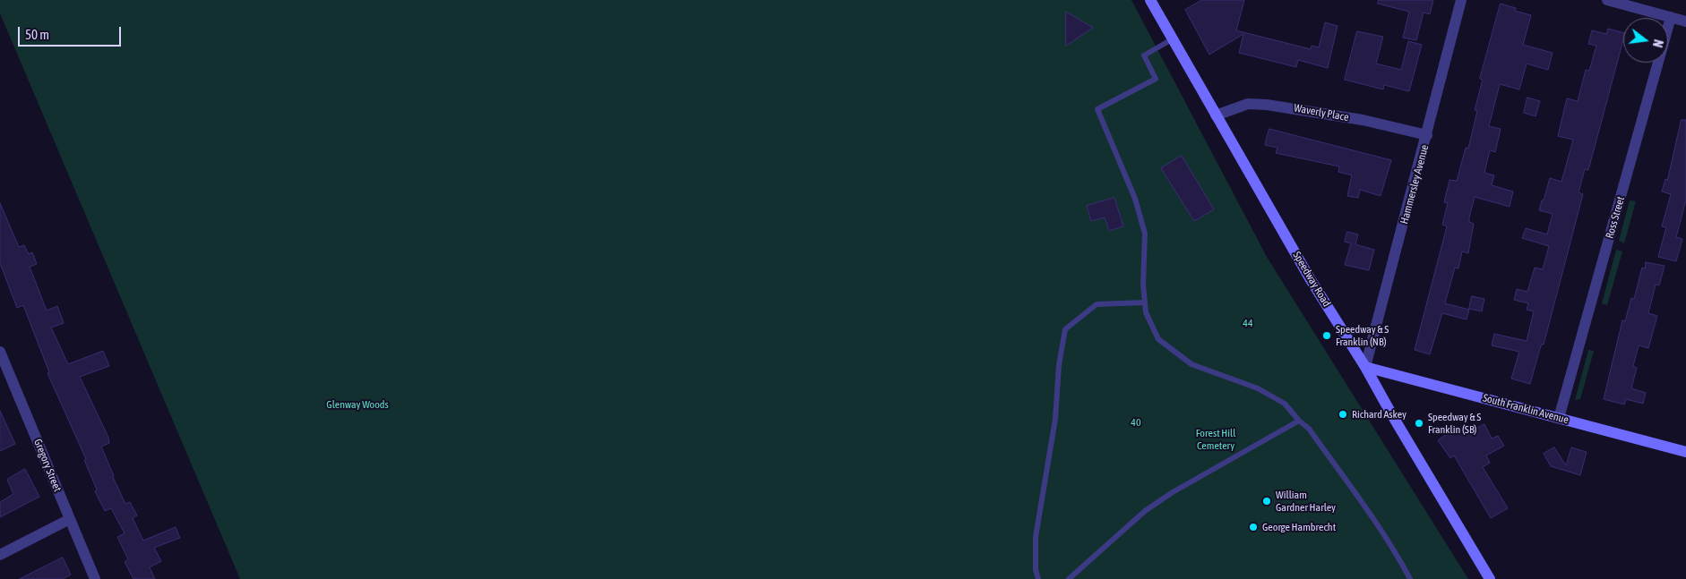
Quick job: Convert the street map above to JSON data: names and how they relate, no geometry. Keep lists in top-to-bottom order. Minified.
{"streets":{"main road":["Speedway Road","South Franklin Avenue"],"street":["Waverly Place","Hammersley Avenue","Ross Street","Gregory Street"]},"crossings":[["Waverly Place","Hammersley Avenue"],["Waverly Place","Speedway Road"],["Hammersley Avenue","Speedway Road"],["Hammersley Avenue","South Franklin Avenue"],["Ross Street","South Franklin Avenue"],["Speedway Road","South Franklin Avenue"]],"parks":["44","Glenway Woods","40","Forest Hill Cemetery"],"places":["Speedway & S Franklin (NB)","Richard Askey","Speedway & S Franklin (SB)","William Gardner Harley","George Hambrecht"],"scale_bar":"50 m","north":"right"}
